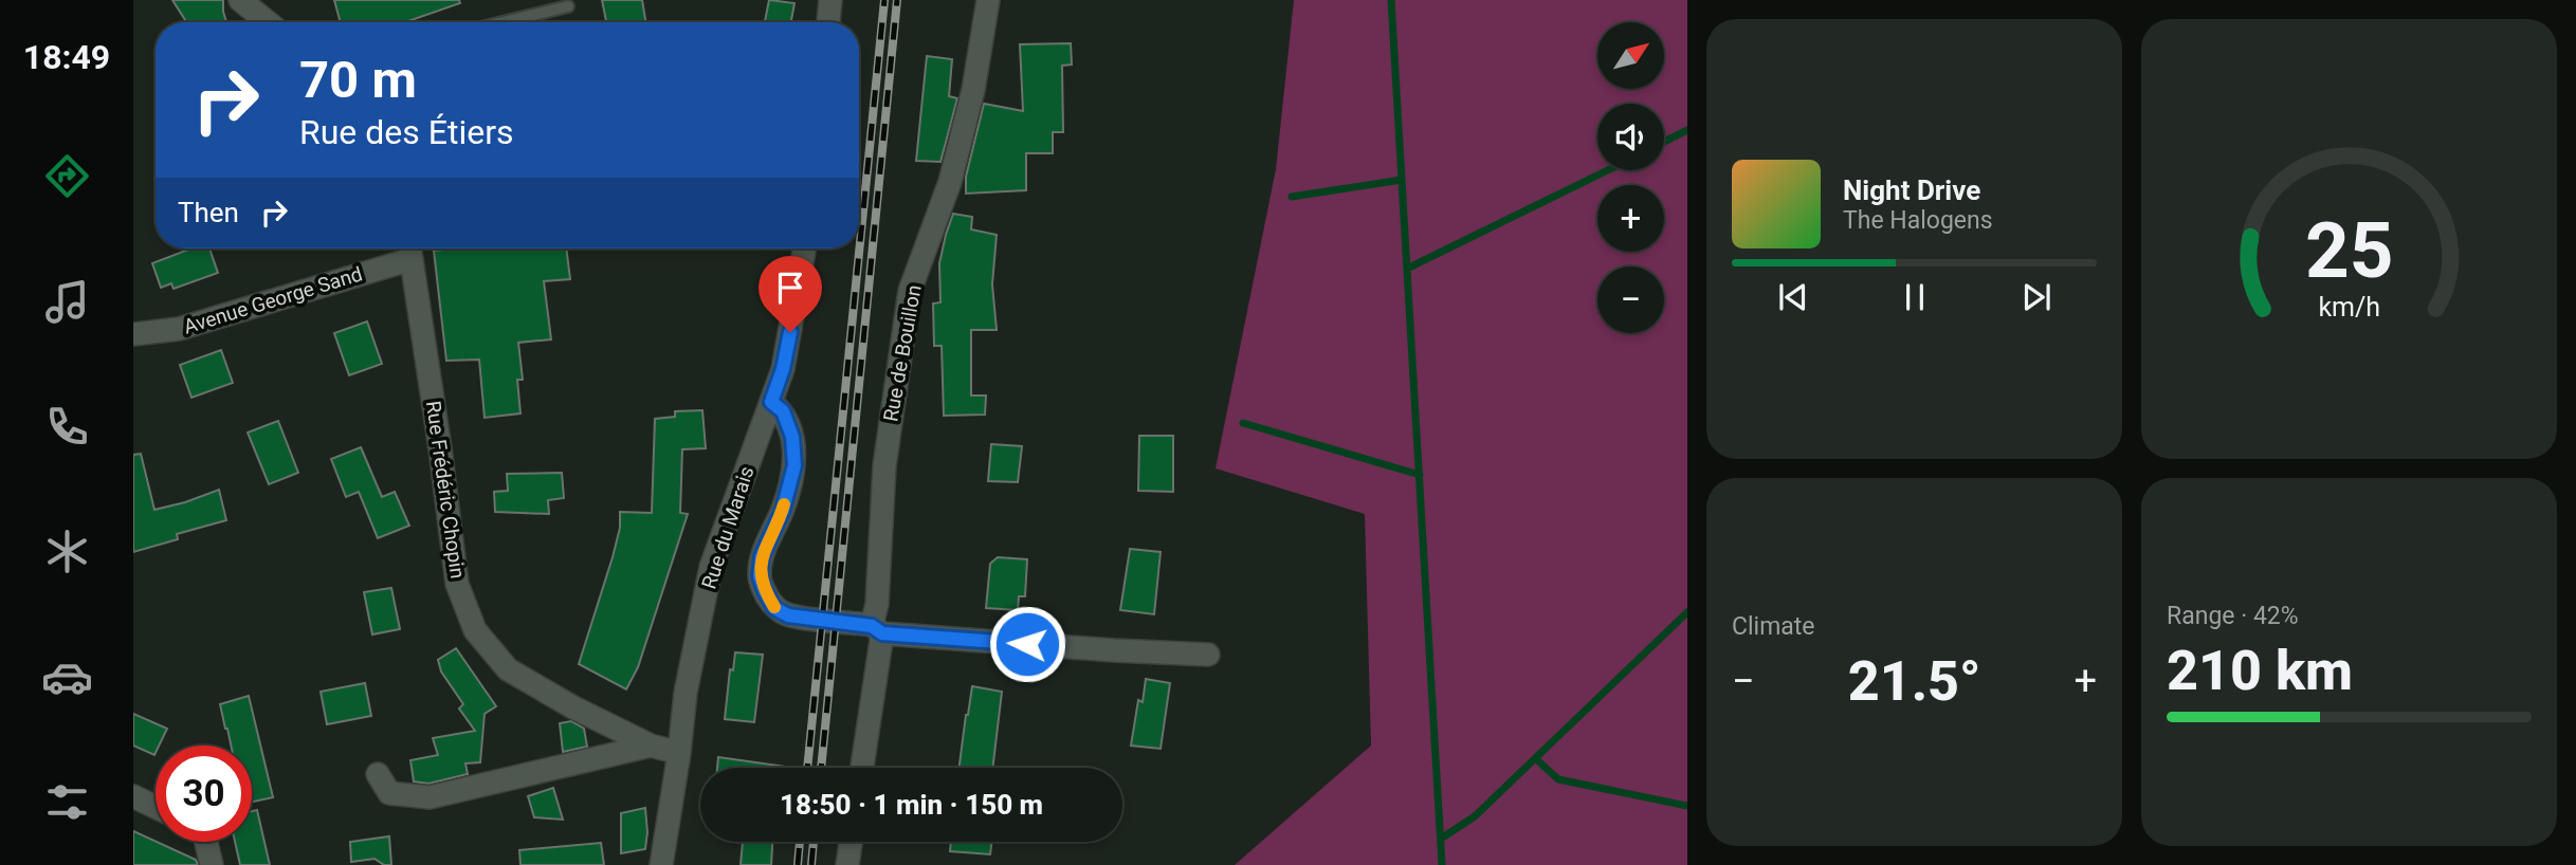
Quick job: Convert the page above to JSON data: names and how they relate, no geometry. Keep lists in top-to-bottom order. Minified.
{"streets":{"street":["Avenue George Sand","Rue de Bouillon","Rue Frédéric Chopin","Rue du Marais"]},"crossings":[["Avenue George Sand","Rue Frédéric Chopin"],["Rue Frédéric Chopin","Rue du Marais"]],"north":"top right","page":{"tabs":"18:49","map_buttons":["+","−"],"turn":["70 m","Rue des Étiers"],"song":["Night Drive","The Halogens"],"then":"Then","tile":["Climate",["Range · 42%","210 km"]],"heat":["−","21.5°","+"],"limit":"30","trip":"18:50 · 1 min · 150 m","gauge":["25","km/h"]}}
